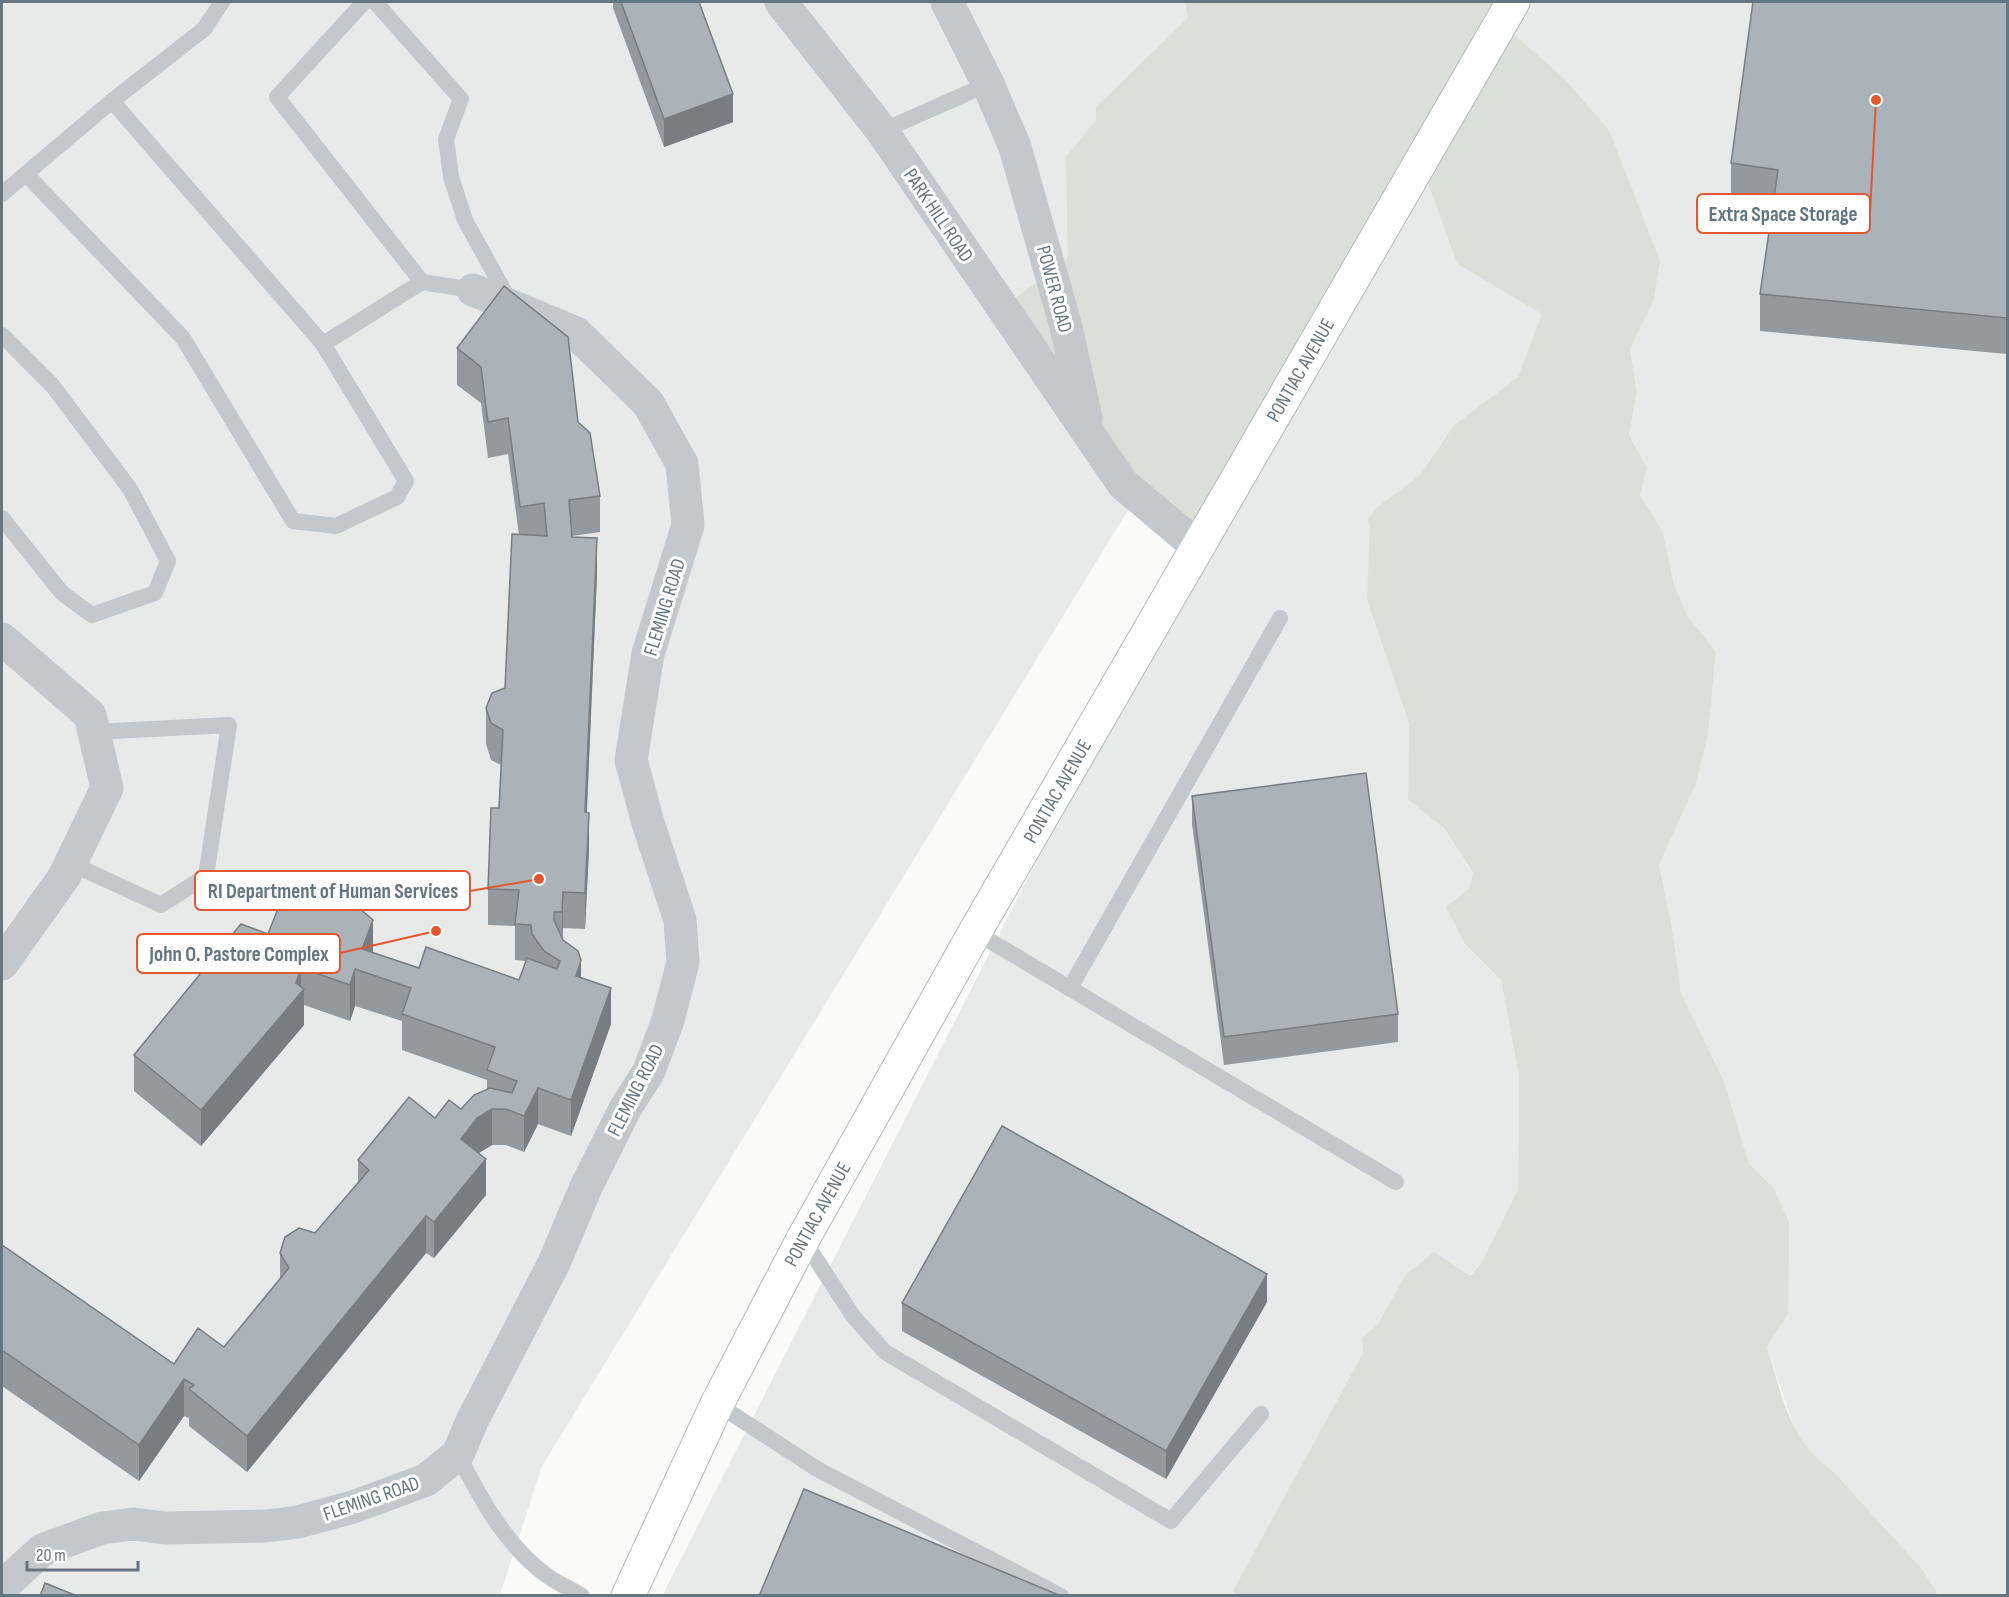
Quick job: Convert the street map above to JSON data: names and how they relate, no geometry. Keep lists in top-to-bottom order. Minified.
{"streets":{"main road":["PONTIAC AVENUE"],"street":["PARK HILL ROAD","POWER ROAD","FLEMING ROAD"]},"crossings":[["PARK HILL ROAD","POWER ROAD"],["POWER ROAD","PONTIAC AVENUE"]],"places":["Extra Space Storage","RI Department of Human Services","John O. Pastore Complex"],"scale_bar":"20 m"}
